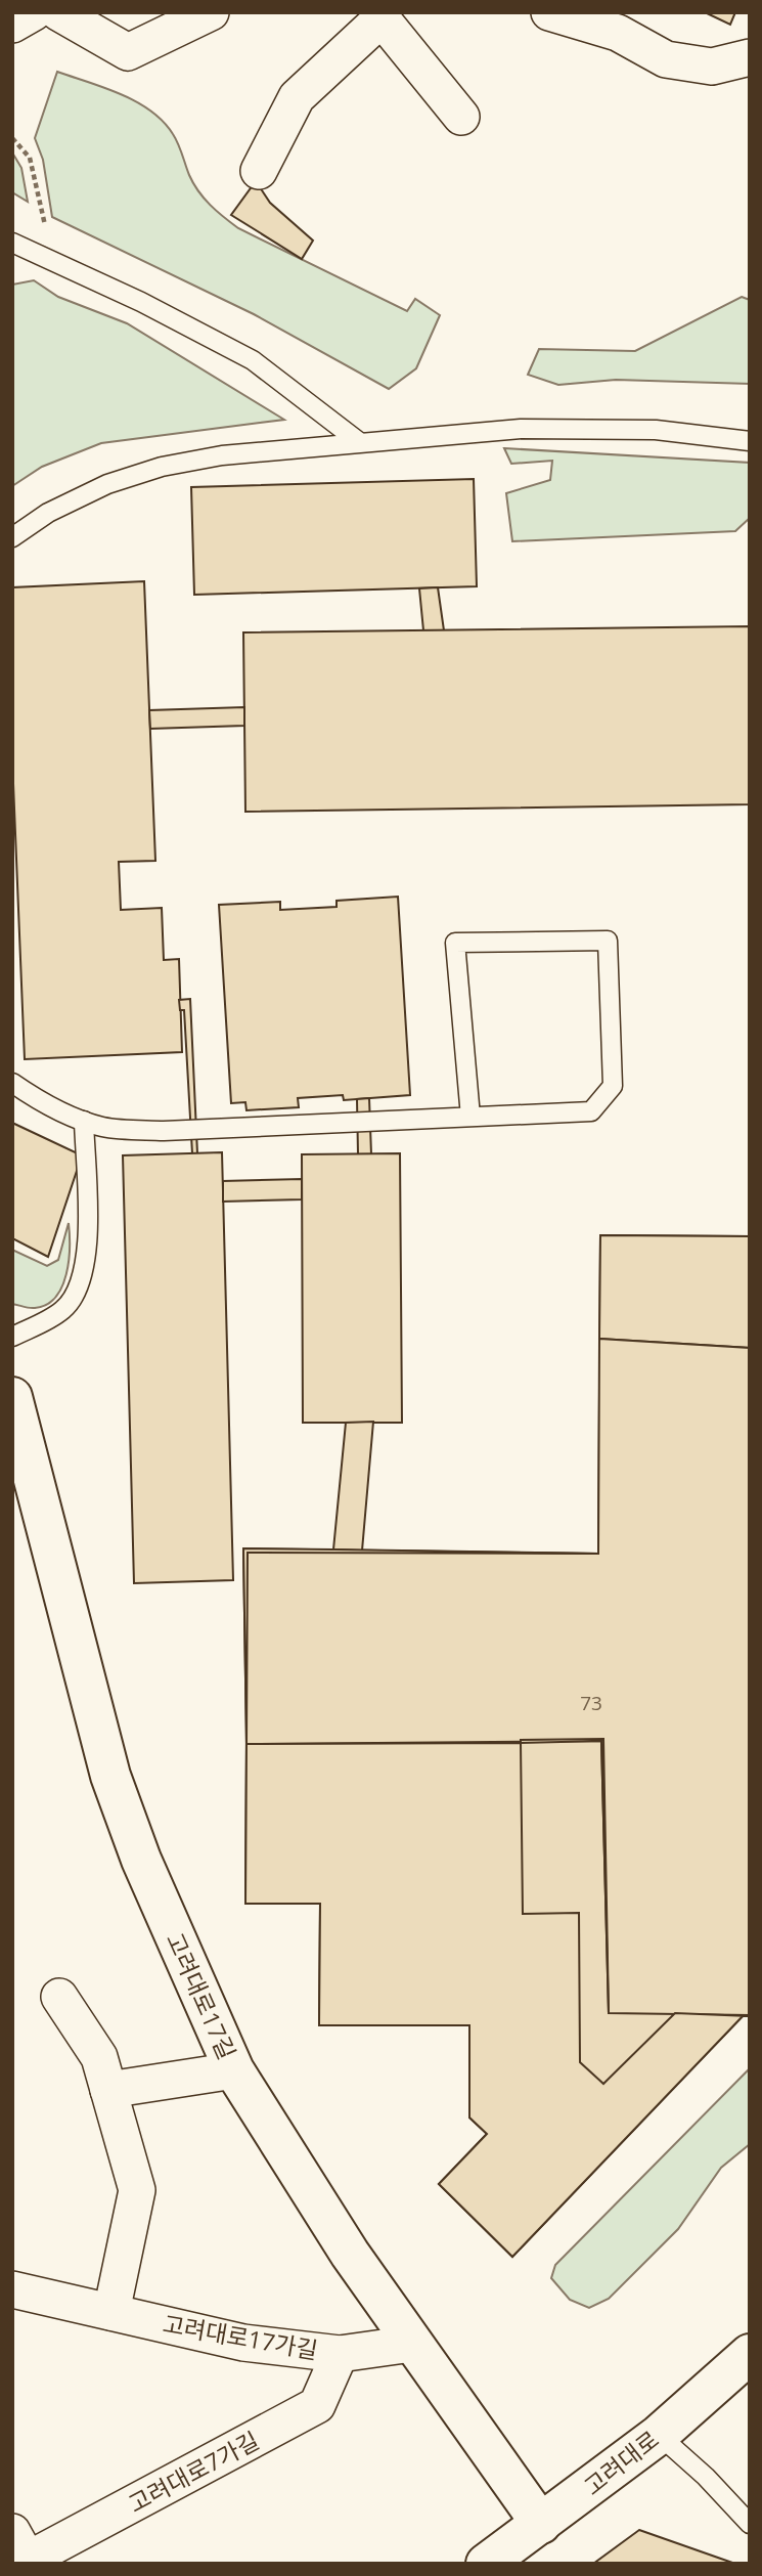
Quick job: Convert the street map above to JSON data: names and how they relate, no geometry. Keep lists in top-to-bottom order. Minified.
{"streets":{"street":["고려대로17길","고려대로17가길","고려대로","고려대로7가길"]},"crossings":[["고려대로17길","고려대로17가길"],["고려대로17길","고려대로"],["고려대로17가길","고려대로7가길"]],"house_numbers":["73"]}
